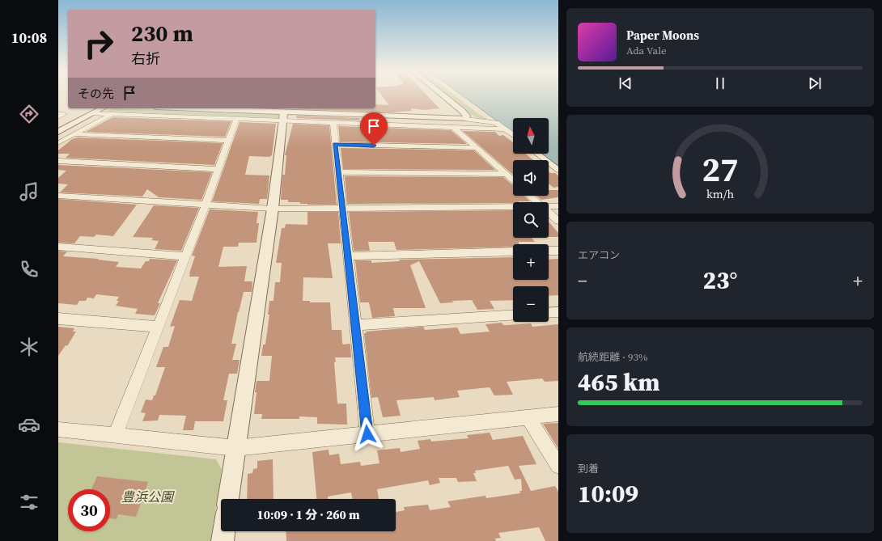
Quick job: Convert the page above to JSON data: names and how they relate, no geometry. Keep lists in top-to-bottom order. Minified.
{"parks":["豊浜公園"],"north":"top","page":{"tabs":"10:08","turn":["230 m","右折"],"song":["Paper Moons","Ada Vale"],"then":"その先","map_buttons":["+","−"],"tile":["エアコン",["航続距離 · 93%","465 km"],["到着","10:09"]],"heat":["−","23°","+"],"limit":"30","trip":"10:09 · 1 分 · 260 m","gauge":["27","km/h"]}}
